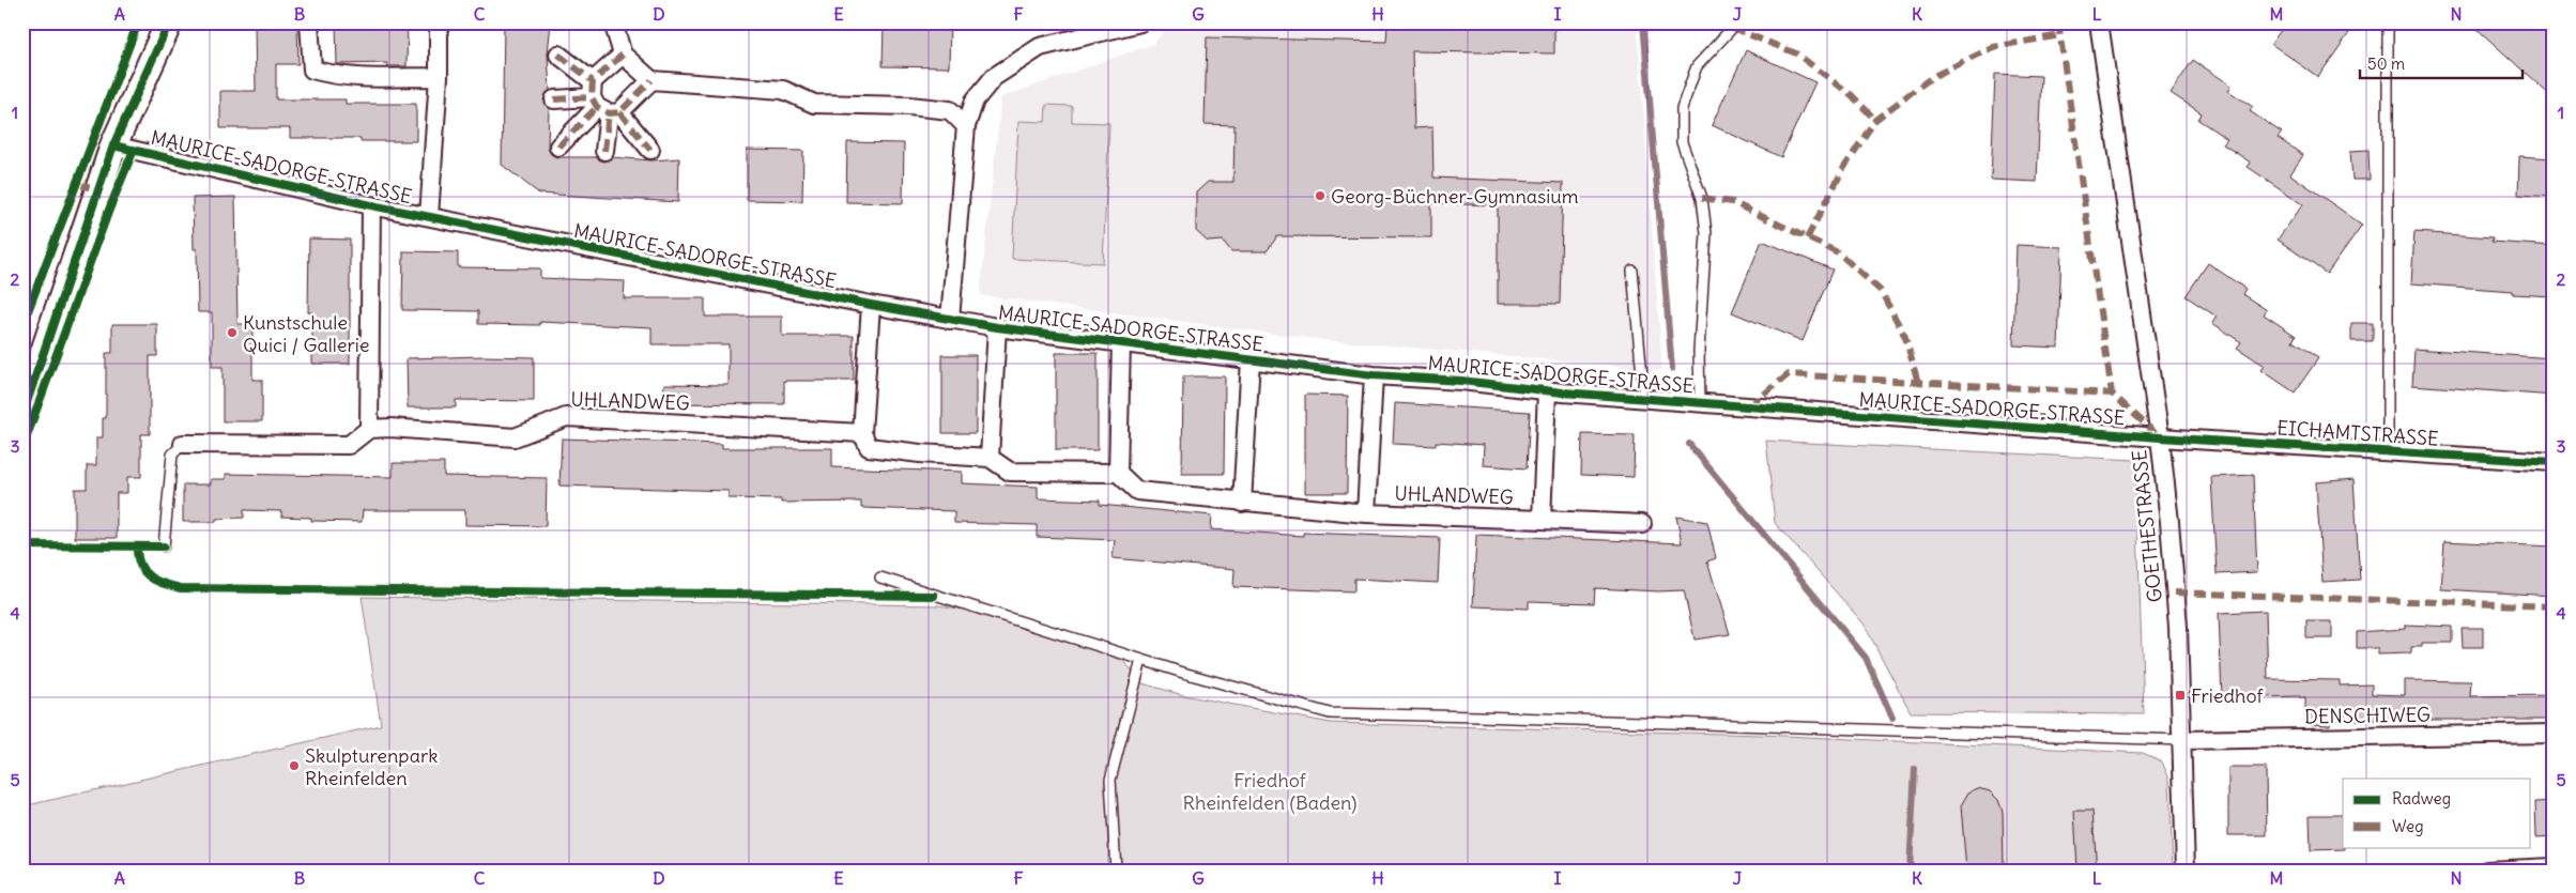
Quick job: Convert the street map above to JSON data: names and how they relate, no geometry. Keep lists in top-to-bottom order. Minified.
{"streets":{"street":["MAURICE-SADORGE-STRASSE","UHLANDWEG","EICHAMTSTRASSE","GOETHESTRASSE","DENSCHIWEG"]},"crossings":[["MAURICE-SADORGE-STRASSE","UHLANDWEG"],["MAURICE-SADORGE-STRASSE","EICHAMTSTRASSE"],["MAURICE-SADORGE-STRASSE","GOETHESTRASSE"],["EICHAMTSTRASSE","GOETHESTRASSE"],["GOETHESTRASSE","DENSCHIWEG"]],"parks":["Friedhof Rheinfelden (Baden)"],"places":{"other":["Georg-Büchner-Gymnasium","Kunstschule Quici / Gallerie","Skulpturenpark Rheinfelden"],"transit":["Friedhof"]},"legend":["Radweg","Weg"],"scale_bar":"50 m","grid":{"columns":["A","B","C","D","E","F","G","H","I","J","K","L","M","N"],"rows":["1","2","3","4","5"]}}
